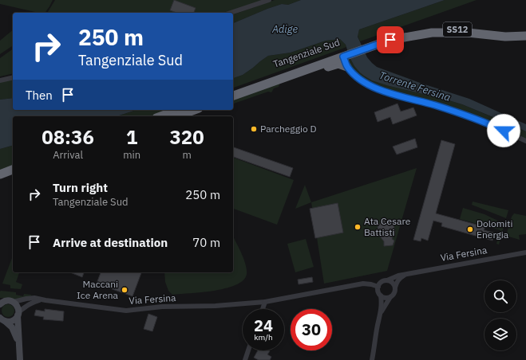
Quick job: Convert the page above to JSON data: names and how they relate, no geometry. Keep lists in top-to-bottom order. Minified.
{"streets":{"highway":["SS12","Tangenziale Sud"],"street":["Via Fersina"]},"crossings":[["SS12","Tangenziale Sud"]],"water":["Adige","Torrente Fersina"],"places":["Parcheggio D","Ata Cesare Battisti","Dolomiti Energia","Maccani Ice Arena"],"page":{"turn":["250 m","Tangenziale Sud"],"then":"Then","eta":["08:36","Arrival","1","min","320","m"],"list":[{"name":"Turn right","note":"Tangenziale Sud","value":"250 m"},{"name":"Arrive at destination","value":"70 m"}],"speed":"24 km/h","limit":"30"}}
